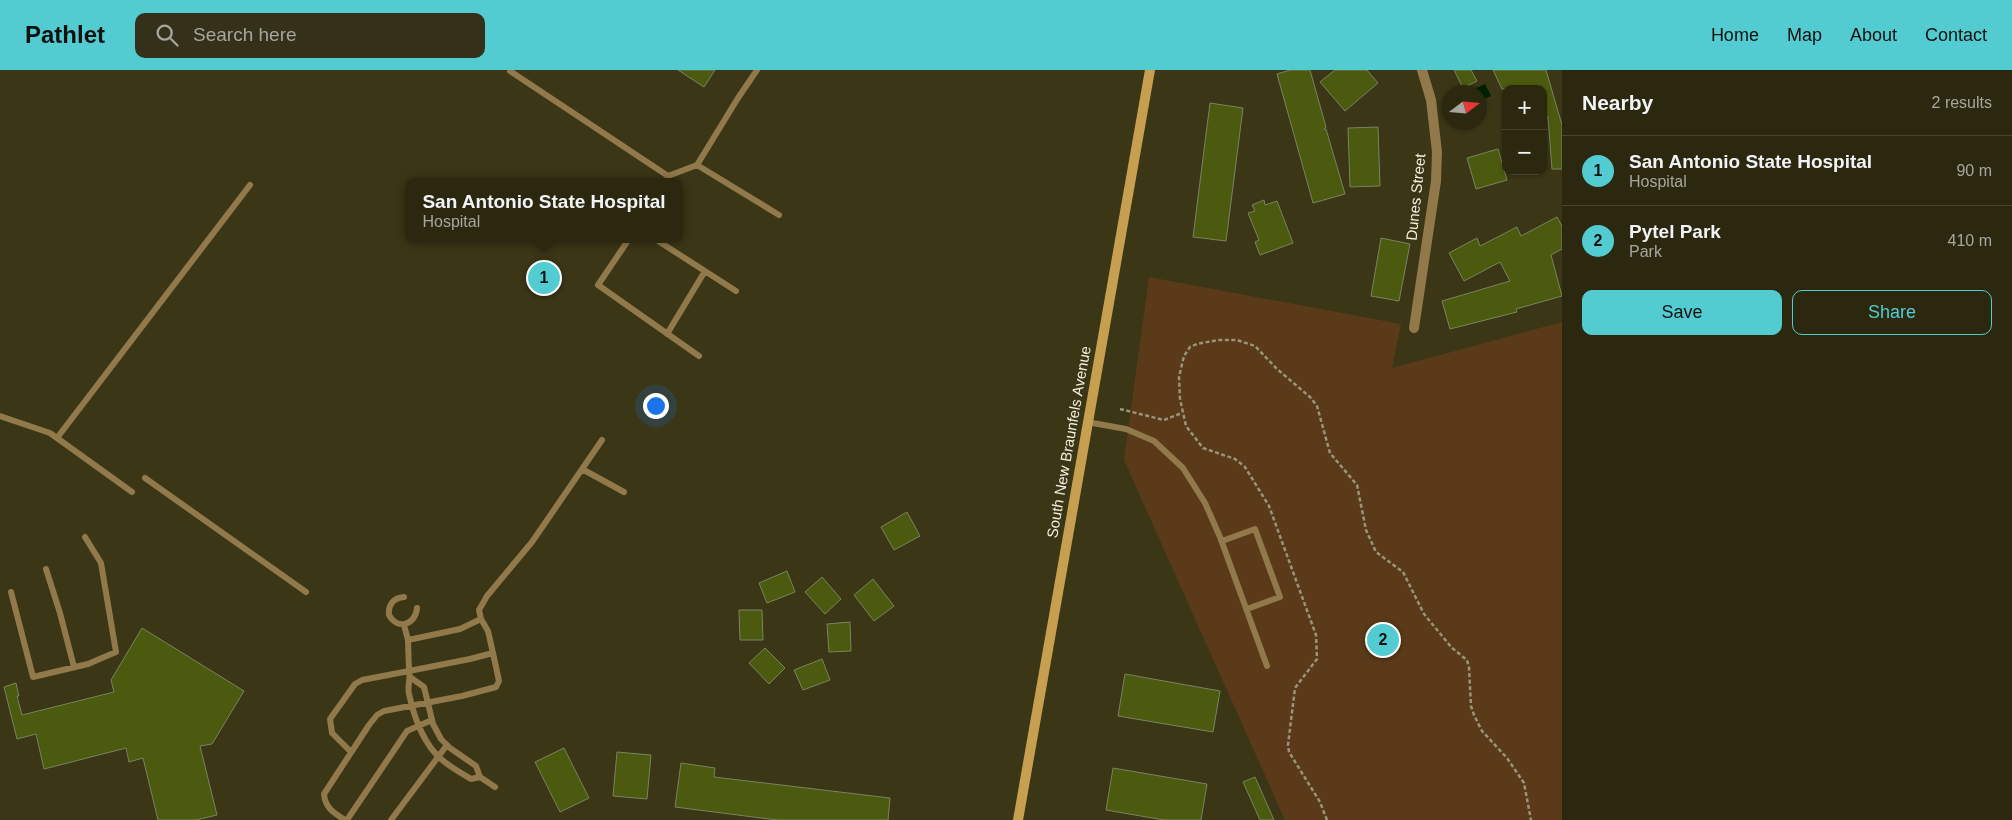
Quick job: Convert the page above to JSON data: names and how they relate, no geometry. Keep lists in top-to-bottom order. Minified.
{"streets":{"main road":["South New Braunfels Avenue"],"street":["Dunes Street"]},"north":"right","page":{"header":"Pathlet","search":"Search here","nav":["Home","Map","About","Contact"],"heading":["Nearby","2 results"],"map_buttons":["+","−"],"list":[{"mark":"1","name":"San Antonio State Hospital","note":"Hospital","value":"90 m"},{"mark":"2","name":"Pytel Park","note":"Park","value":"410 m"}],"popup":["San Antonio State Hospital","Hospital"],"pins":["1","2"],"buttons":["Save","Share"]}}
